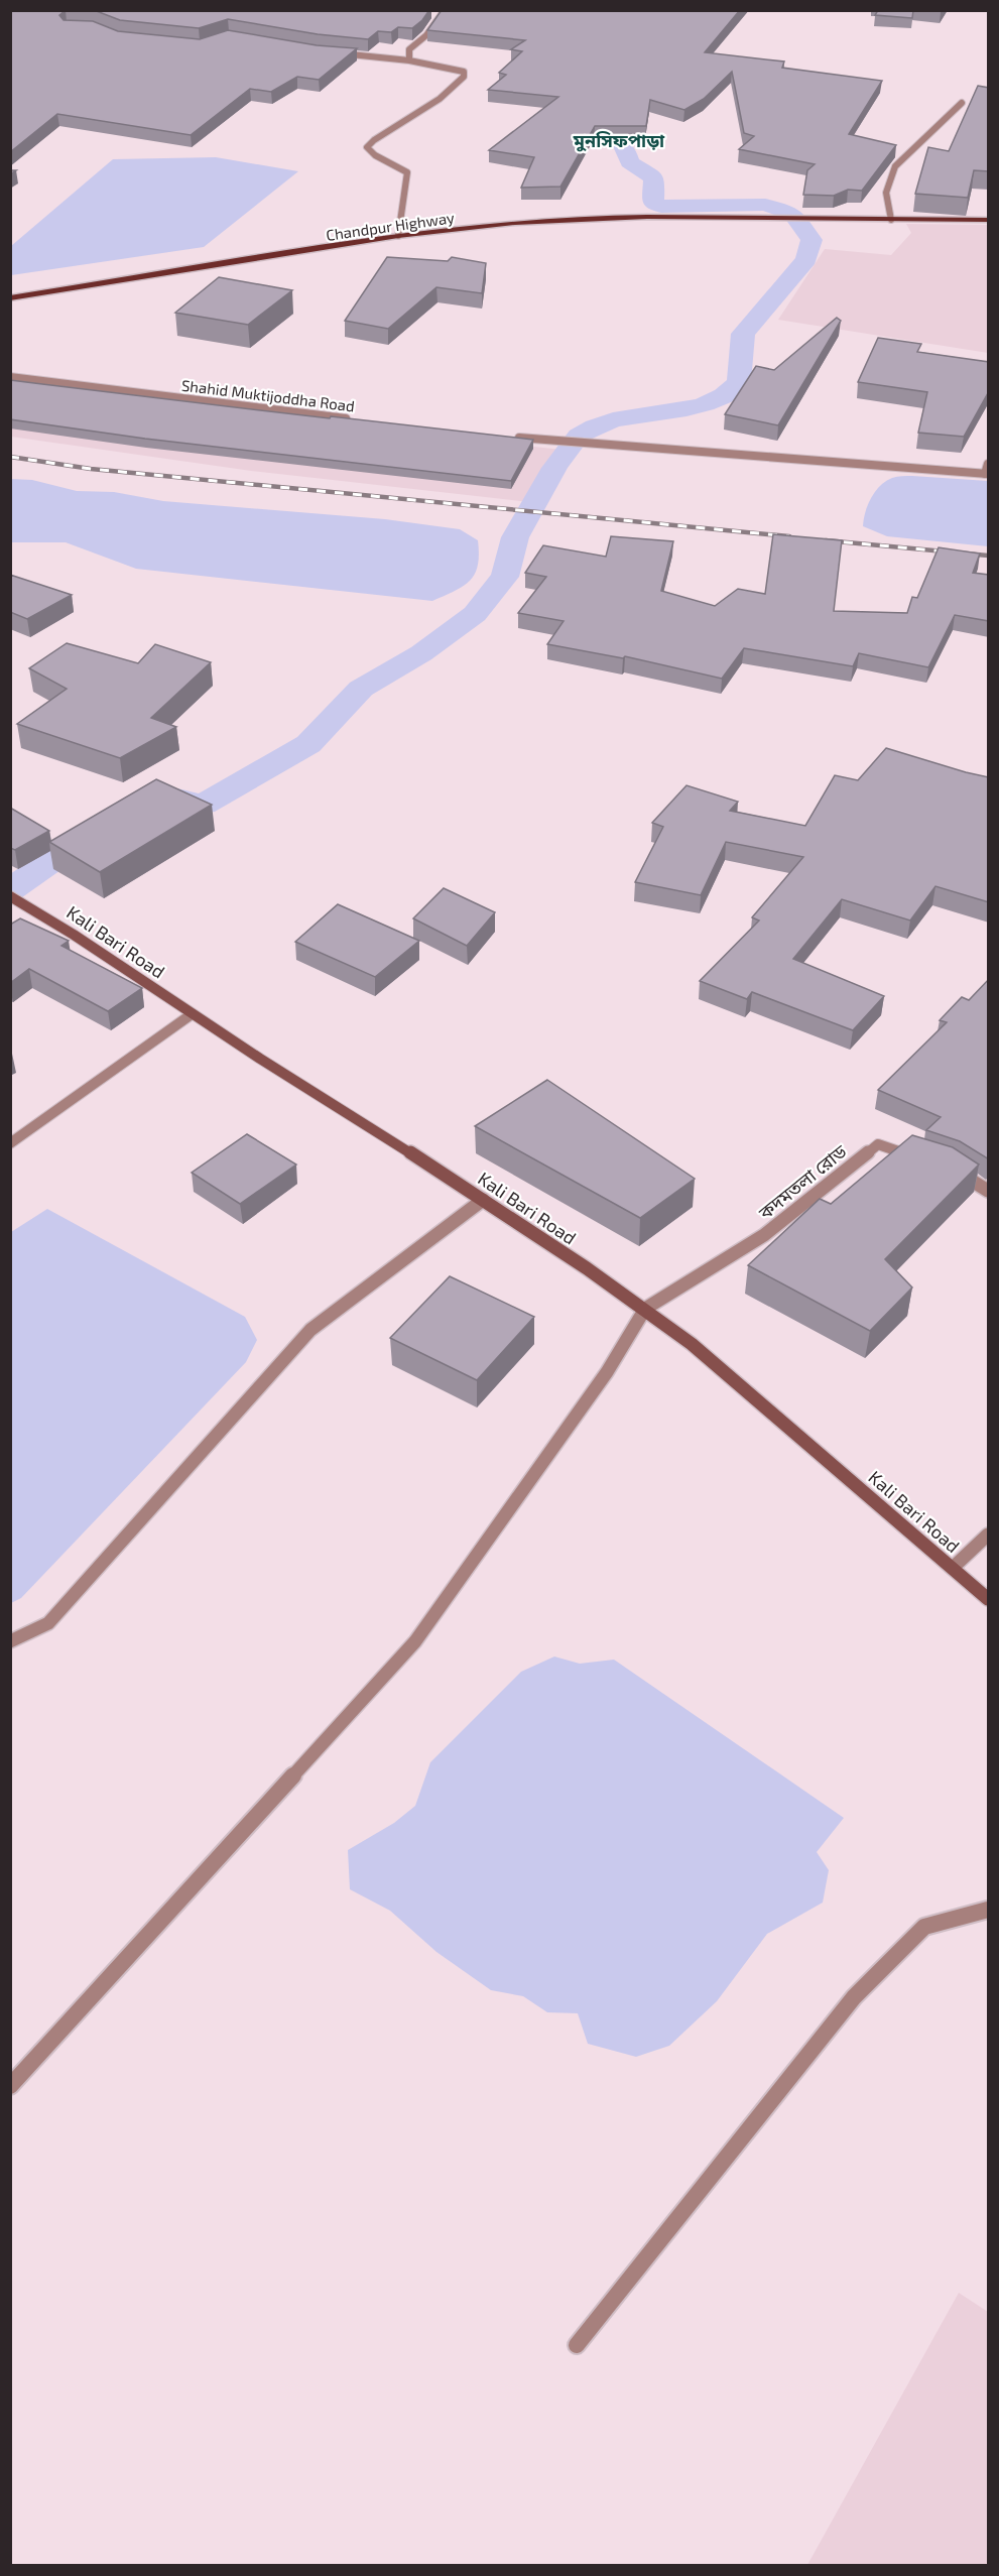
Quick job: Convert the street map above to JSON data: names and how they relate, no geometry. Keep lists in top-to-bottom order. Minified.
{"streets":{"main road":["Chandpur Highway","Kali Bari Road"],"street":["Shahid Muktijoddha Road","কদমতলা রোড"]},"crossings":[["Kali Bari Road","কদমতলা রোড"]],"districts":["মুনসিফপাড়া"]}
